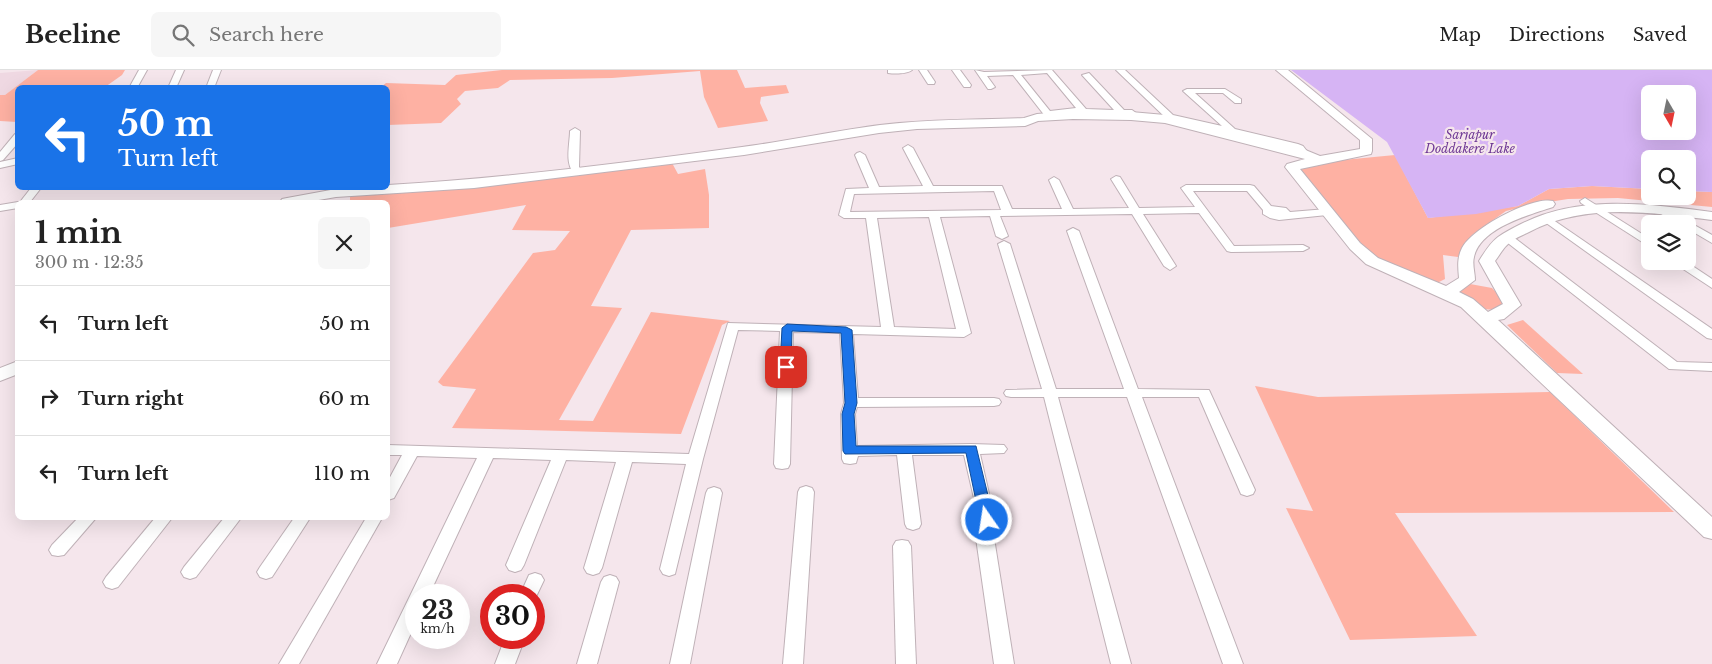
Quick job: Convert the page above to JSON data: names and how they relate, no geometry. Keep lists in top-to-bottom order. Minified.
{"water":["Sarjapur Doddakere Lake"],"north":"bottom","page":{"header":"Beeline","search":"Search here","nav":["Map","Directions","Saved"],"turn":["50 m","Turn left"],"heading":["1 min","300 m · 12:35"],"list":[{"name":"Turn left","value":"50 m"},{"name":"Turn right","value":"60 m"},{"name":"Turn left","value":"110 m"}],"speed":"23 km/h","limit":"30"}}
